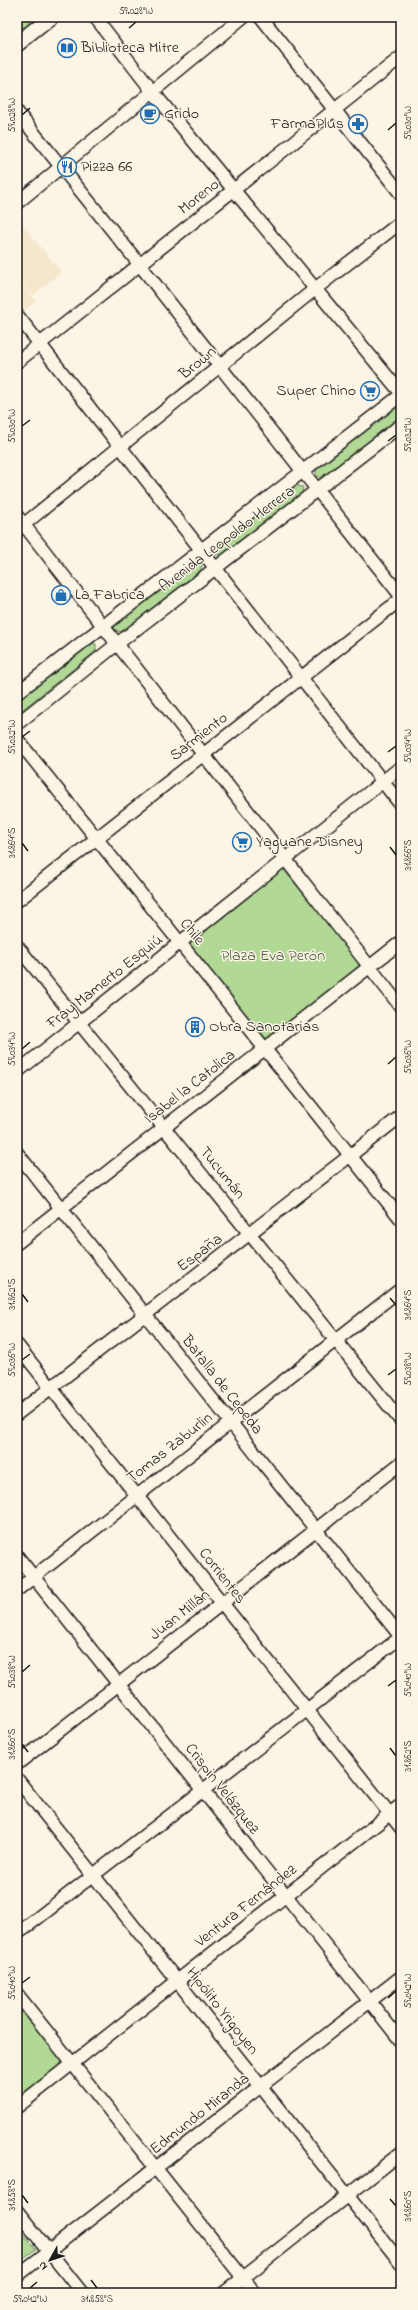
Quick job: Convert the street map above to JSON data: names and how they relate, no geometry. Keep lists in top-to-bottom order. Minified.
{"streets":{"street":["Moreno","Brown","Avenida Leopoldo Herrera","Sarmiento","Chile","Fray Mamerto Esquiú","Isabel la Catolica","Tucumán","España","Batalla de Cepeda","Tomas Zaburlin","Corrientes","Juan Millán","Crispin Velázquez","Ventura Fernández","Hipólito Yrigoyen","Edmundo Miranda"]},"crossings":[["Sarmiento","Chile"],["Chile","Fray Mamerto Esquiú"],["Chile","Isabel la Catolica"],["Chile","España"],["Fray Mamerto Esquiú","Tucumán"],["Isabel la Catolica","Tucumán"],["Isabel la Catolica","Batalla de Cepeda"],["Tucumán","España"],["Tucumán","Tomas Zaburlin"],["España","Batalla de Cepeda"],["España","Corrientes"],["Batalla de Cepeda","Tomas Zaburlin"],["Batalla de Cepeda","Juan Millán"],["Tomas Zaburlin","Corrientes"],["Tomas Zaburlin","Crispin Velázquez"],["Corrientes","Juan Millán"],["Corrientes","Ventura Fernández"],["Juan Millán","Crispin Velázquez"],["Crispin Velázquez","Ventura Fernández"],["Crispin Velázquez","Edmundo Miranda"],["Ventura Fernández","Hipólito Yrigoyen"],["Hipólito Yrigoyen","Edmundo Miranda"]],"parks":["Plaza Eva Perón"],"places":{"library":["Biblioteca Mitre"],"cafe":["Grido"],"pharmacy":["FarmaPlus"],"restaurant":["Pizza 66"],"supermarket":["Super Chino","Yaguane Disney"],"shop":["La Fabrica"],"building":["Obra Sanotarias"]},"north":"bottom left","coordinates":["59.028°W","59.030°W","59.032°W","59.034°W","31.864°S","31.866°S","59.036°W","31.862°S","59.038°W","59.040°W","31.860°S","59.042°W","31.858°S"]}
